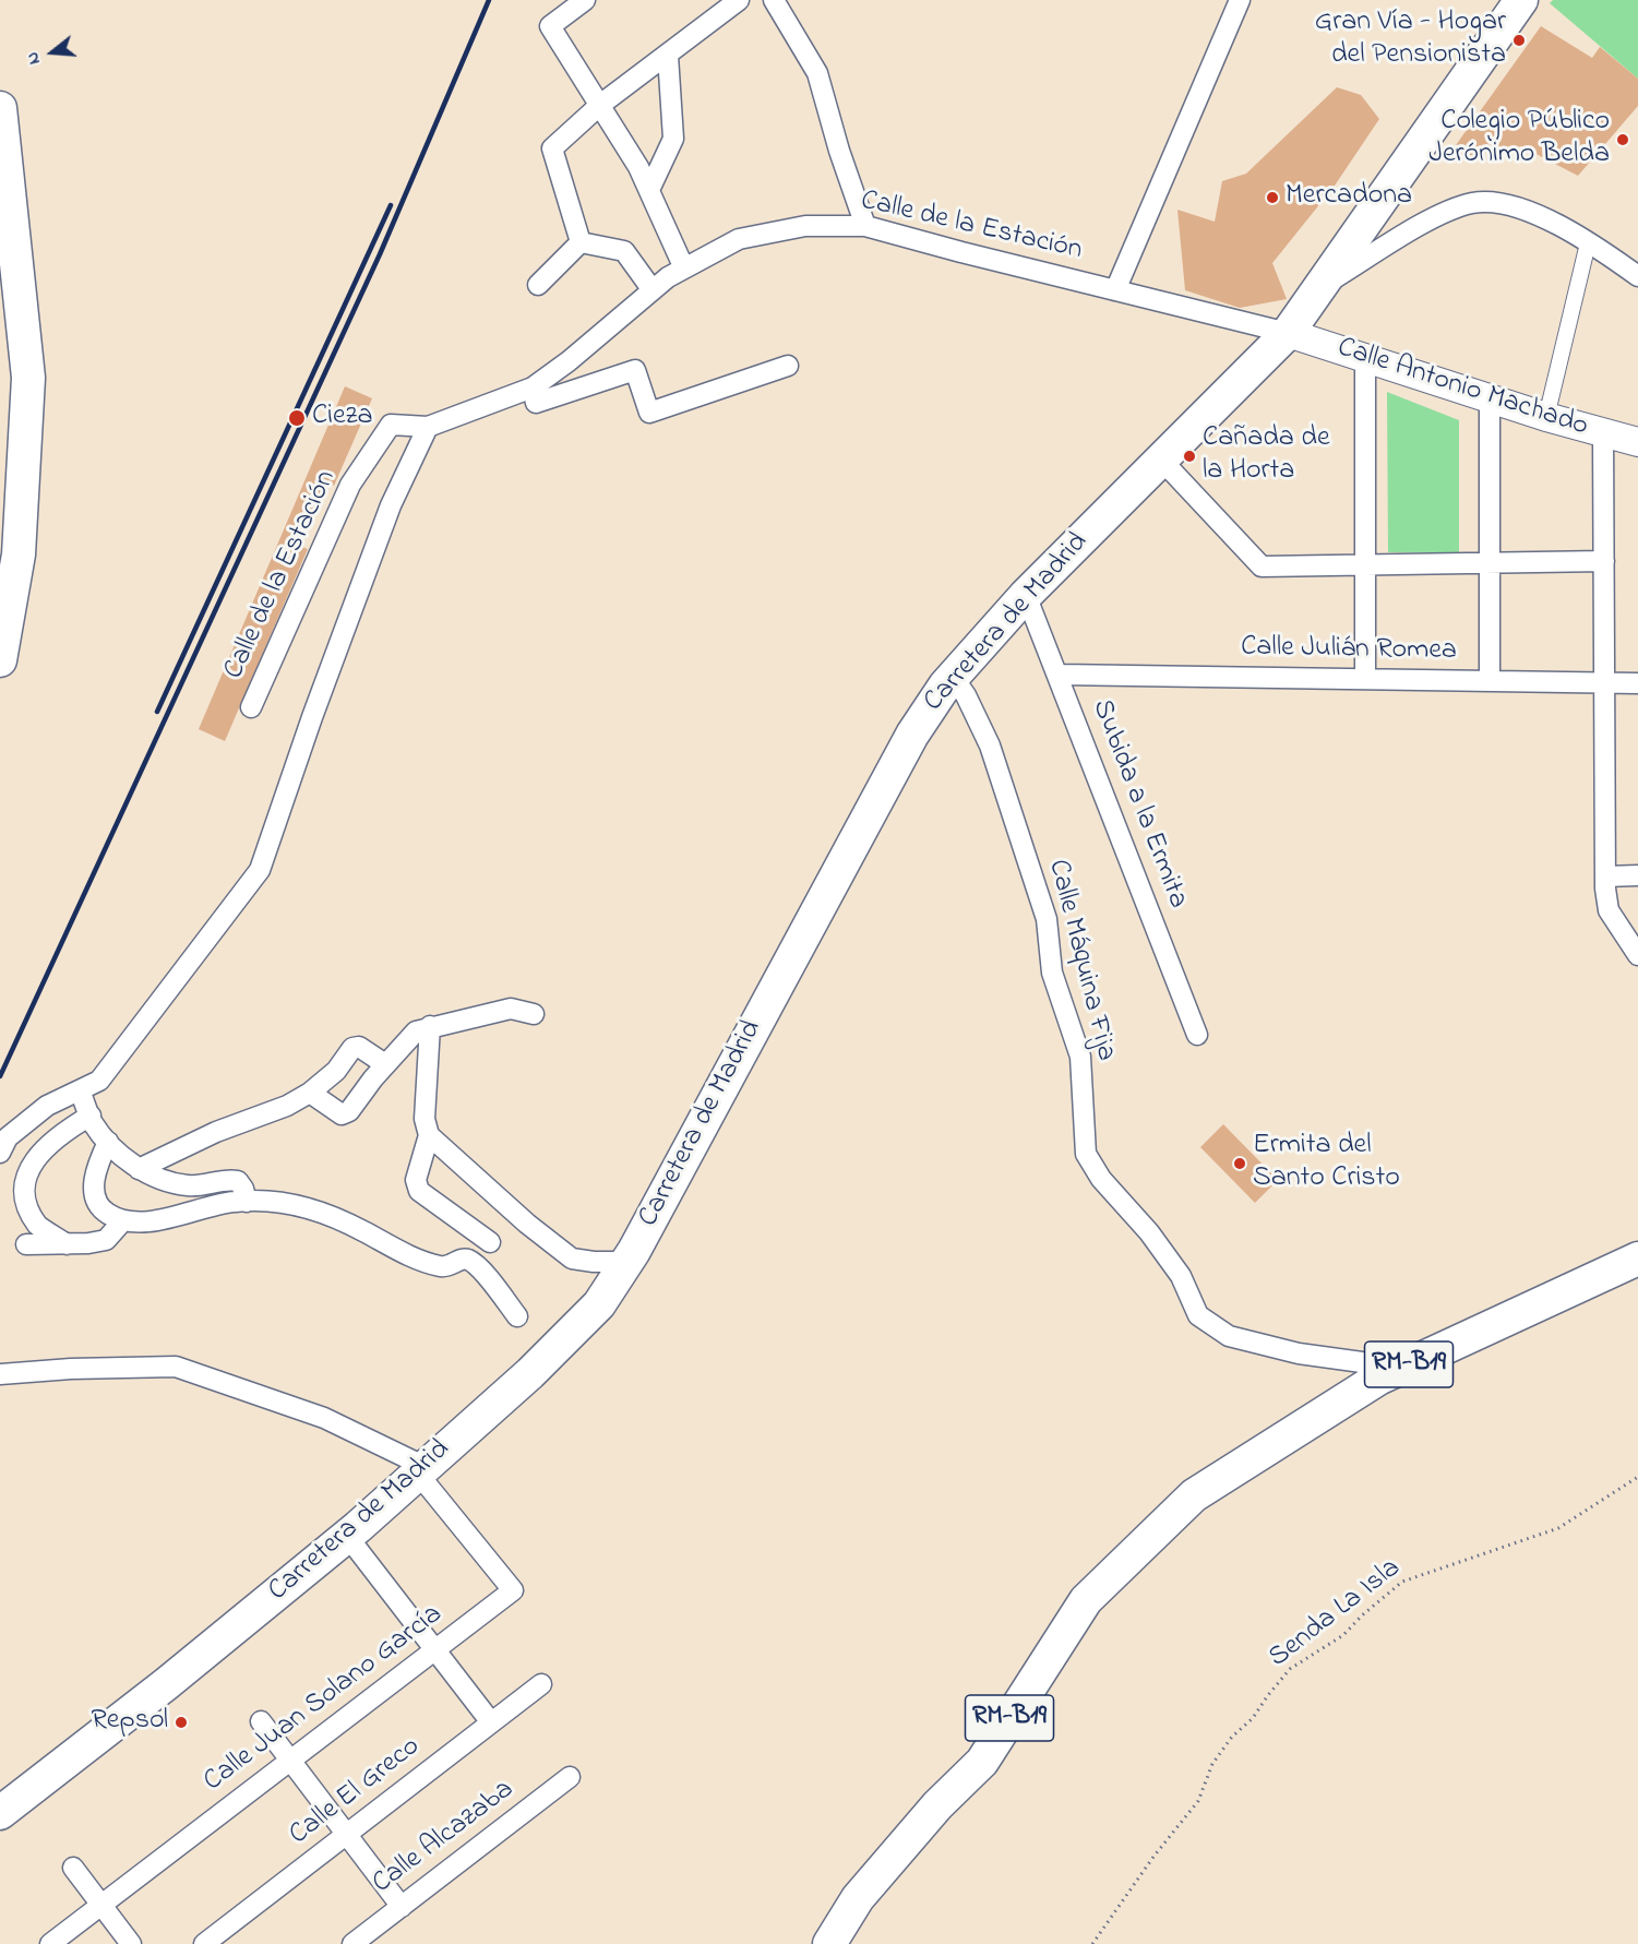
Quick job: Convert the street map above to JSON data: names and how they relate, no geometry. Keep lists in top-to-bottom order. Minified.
{"streets":{"main road":["Calle Antonio Machado","Carretera de Madrid","RM-B19"],"street":["Calle de la Estación","Calle Julián Romea","Subida a la Ermita","Calle Máquina Fija","Calle Juan Solano García","Calle El Greco","Calle Alcazaba"],"path":["Senda La Isla"]},"crossings":[["Calle de la Estación","Calle Antonio Machado"],["Calle de la Estación","Carretera de Madrid"],["Calle Antonio Machado","Carretera de Madrid"],["Carretera de Madrid","Subida a la Ermita"],["Carretera de Madrid","Calle Máquina Fija"],["Carretera de Madrid","Calle Juan Solano García"],["Calle Julián Romea","Subida a la Ermita"],["Calle Máquina Fija","RM-B19"]],"places":["Gran Vía - Hogar del Pensionista","Colegio Público Jerónimo Belda","Mercadona","Cieza","Cañada de la Horta","Ermita del Santo Cristo","Repsol"],"north":"left"}
